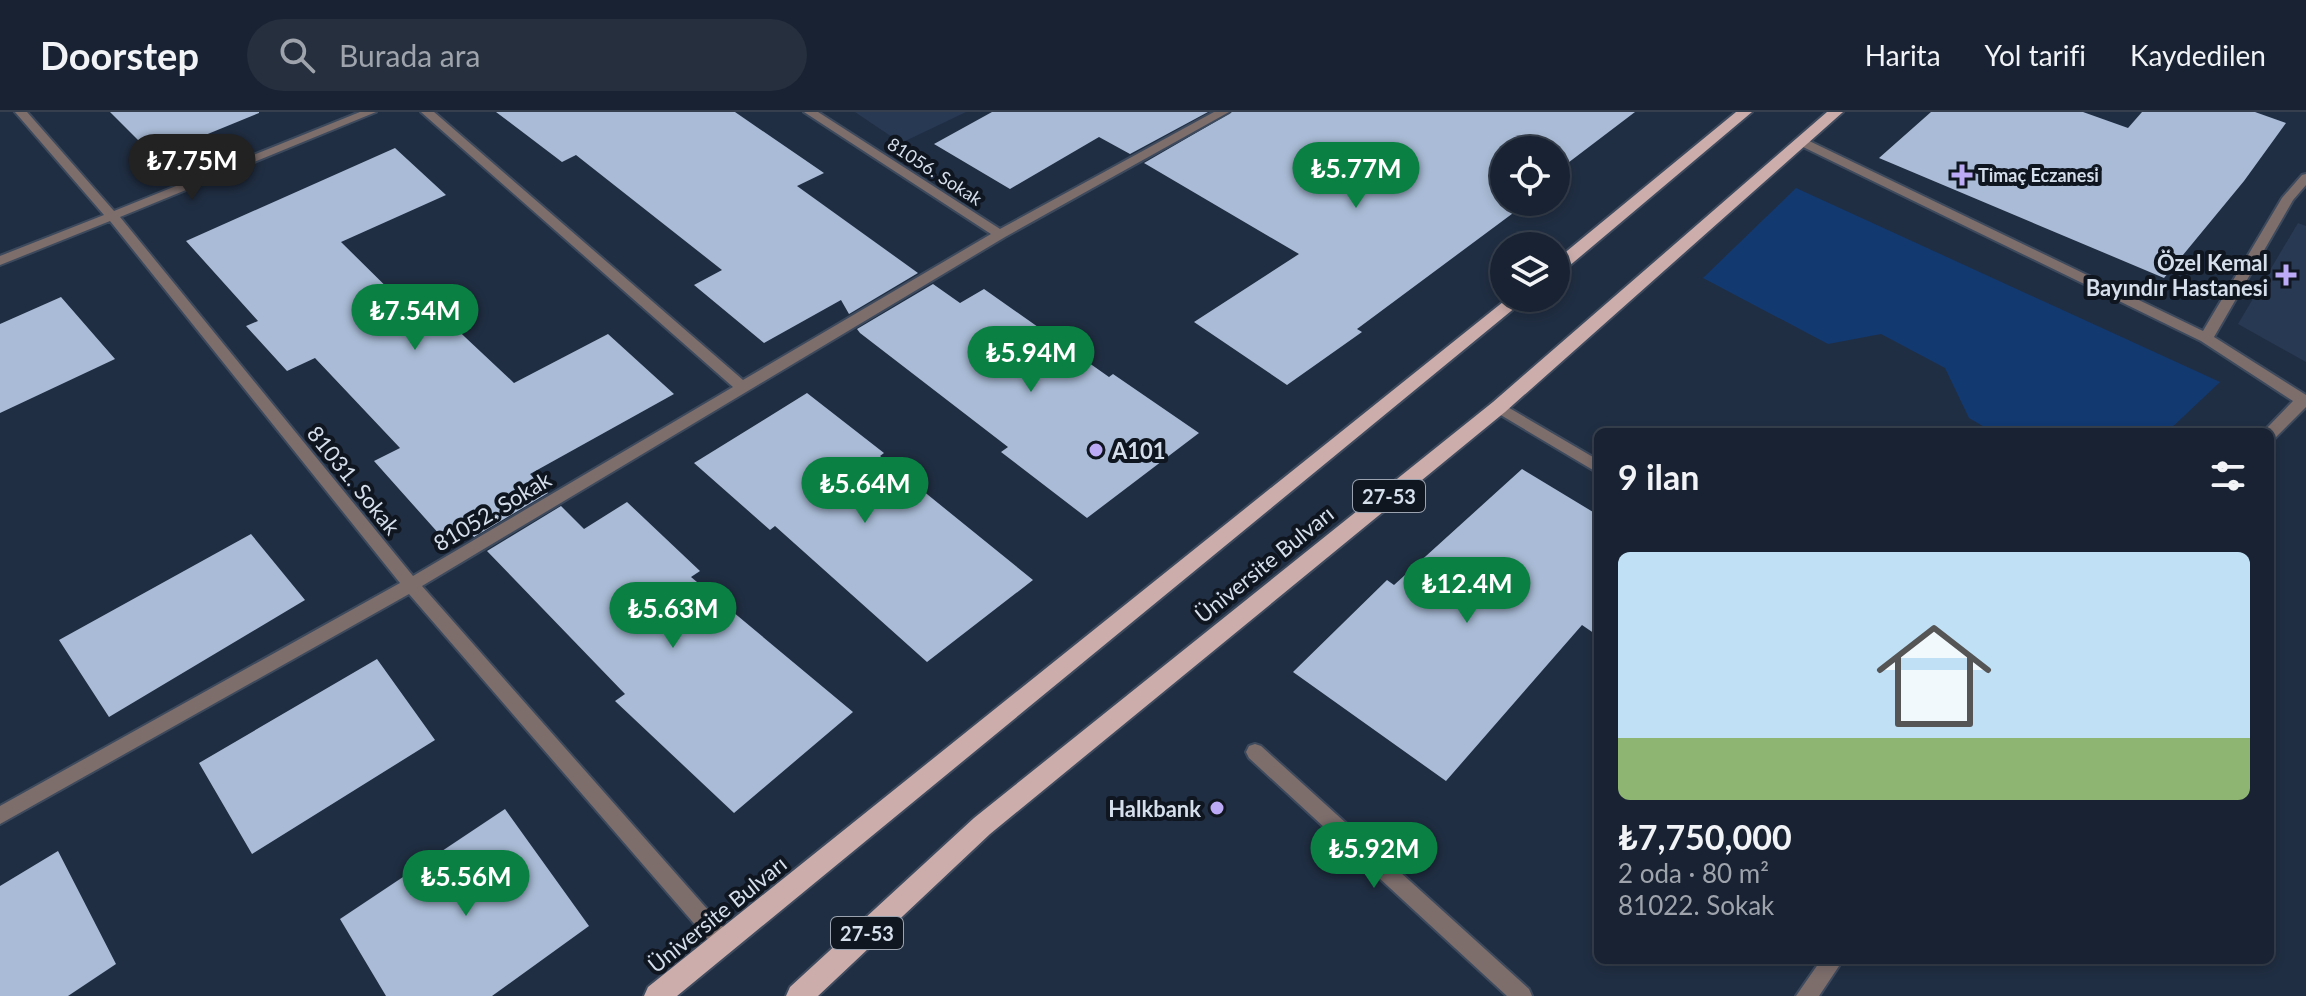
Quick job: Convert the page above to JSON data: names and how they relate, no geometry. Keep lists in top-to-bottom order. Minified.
{"streets":{"main road":["27-53","Üniversite Bulvarı"],"street":["81056. Sokak","81031. Sokak","81052. Sokak"]},"crossings":[["81056. Sokak","81052. Sokak"],["81031. Sokak","81052. Sokak"],["81031. Sokak","Üniversite Bulvarı"]],"places":{"health":["Timaç Eczanesi","Özel Kemal Bayındır Hastanesi"],"other":["A101","Halkbank"]},"page":{"header":"Doorstep","search":"Burada ara","nav":["Harita","Yol tarifi","Kaydedilen"],"price":["₺7.75M","₺5.77M","₺7.54M","₺5.94M","₺5.64M","₺12.4M","₺5.63M","₺5.92M","₺5.56M"],"heading":"9 ilan","list":[{"name":"₺7,750,000","note":"2 oda · 80 m² · 81022. Sokak"}]}}
